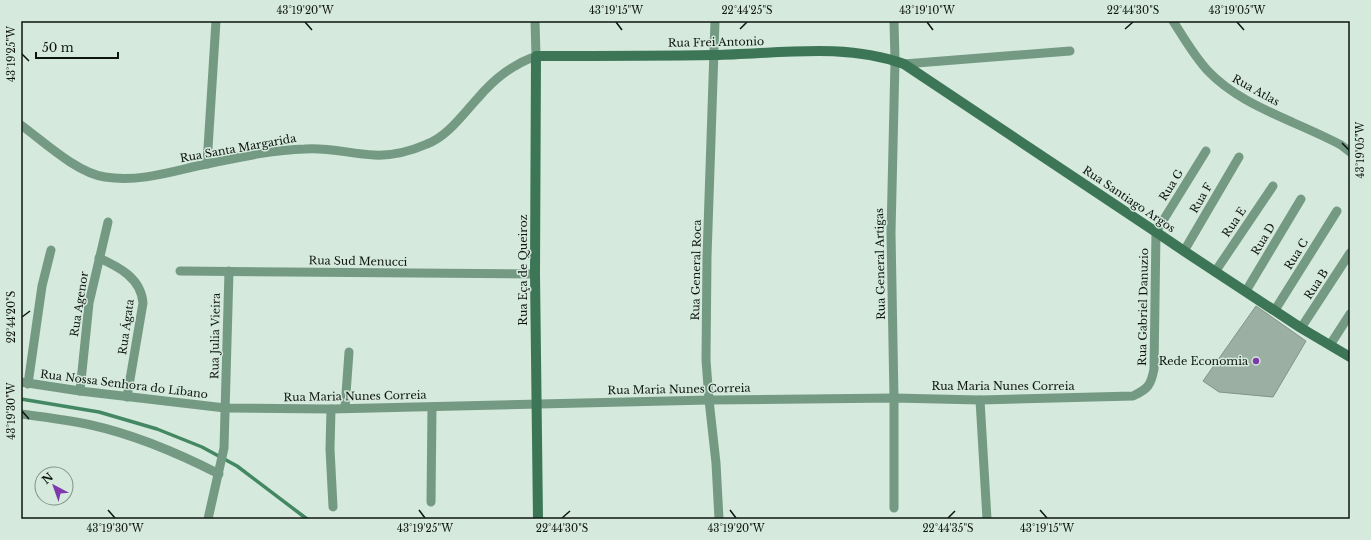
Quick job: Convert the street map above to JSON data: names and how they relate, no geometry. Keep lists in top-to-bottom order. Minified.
{"streets":{"street":["Rua Frei Antonio","Rua Atlas","Rua Santa Margarida","Rua G","Rua F","Rua Santiago Argos","Rua E","Rua D","Rua C","Rua Sud Menucci","Rua General Artigas","Rua Eça de Queiroz","Rua General Roca","Rua B","Rua Agenor","Rua Gabriel Danuzio","Rua Ágata","Rua Julia Vieira","Rua Nossa Senhora do Líbano","Rua Maria Nunes Correia"]},"crossings":[["Rua Frei Antonio","Rua Santa Margarida"],["Rua Frei Antonio","Rua Santiago Argos"],["Rua Frei Antonio","Rua General Artigas"],["Rua Frei Antonio","Rua Eça de Queiroz"],["Rua Frei Antonio","Rua General Roca"],["Rua Santa Margarida","Rua Eça de Queiroz"],["Rua G","Rua Santiago Argos"],["Rua G","Rua Gabriel Danuzio"],["Rua F","Rua Santiago Argos"],["Rua Santiago Argos","Rua E"],["Rua Santiago Argos","Rua D"],["Rua Santiago Argos","Rua C"],["Rua Santiago Argos","Rua General Artigas"],["Rua Santiago Argos","Rua B"],["Rua Santiago Argos","Rua Gabriel Danuzio"],["Rua Sud Menucci","Rua Eça de Queiroz"],["Rua Sud Menucci","Rua Julia Vieira"],["Rua General Artigas","Rua Maria Nunes Correia"],["Rua Eça de Queiroz","Rua Maria Nunes Correia"],["Rua General Roca","Rua Maria Nunes Correia"],["Rua Agenor","Rua Ágata"],["Rua Agenor","Rua Nossa Senhora do Líbano"],["Rua Gabriel Danuzio","Rua Maria Nunes Correia"],["Rua Ágata","Rua Nossa Senhora do Líbano"],["Rua Julia Vieira","Rua Nossa Senhora do Líbano"],["Rua Julia Vieira","Rua Maria Nunes Correia"],["Rua Nossa Senhora do Líbano","Rua Maria Nunes Correia"]],"places":["Rede Economia"],"scale_bar":"50 m","north":"top left","coordinates":["43°19'20\"W","43°19'15\"W","22°44'25\"S","43°19'10\"W","22°44'30\"S","43°19'05\"W","43°19'25\"W","22°44'20\"S","43°19'30\"W","22°44'35\"S"]}
